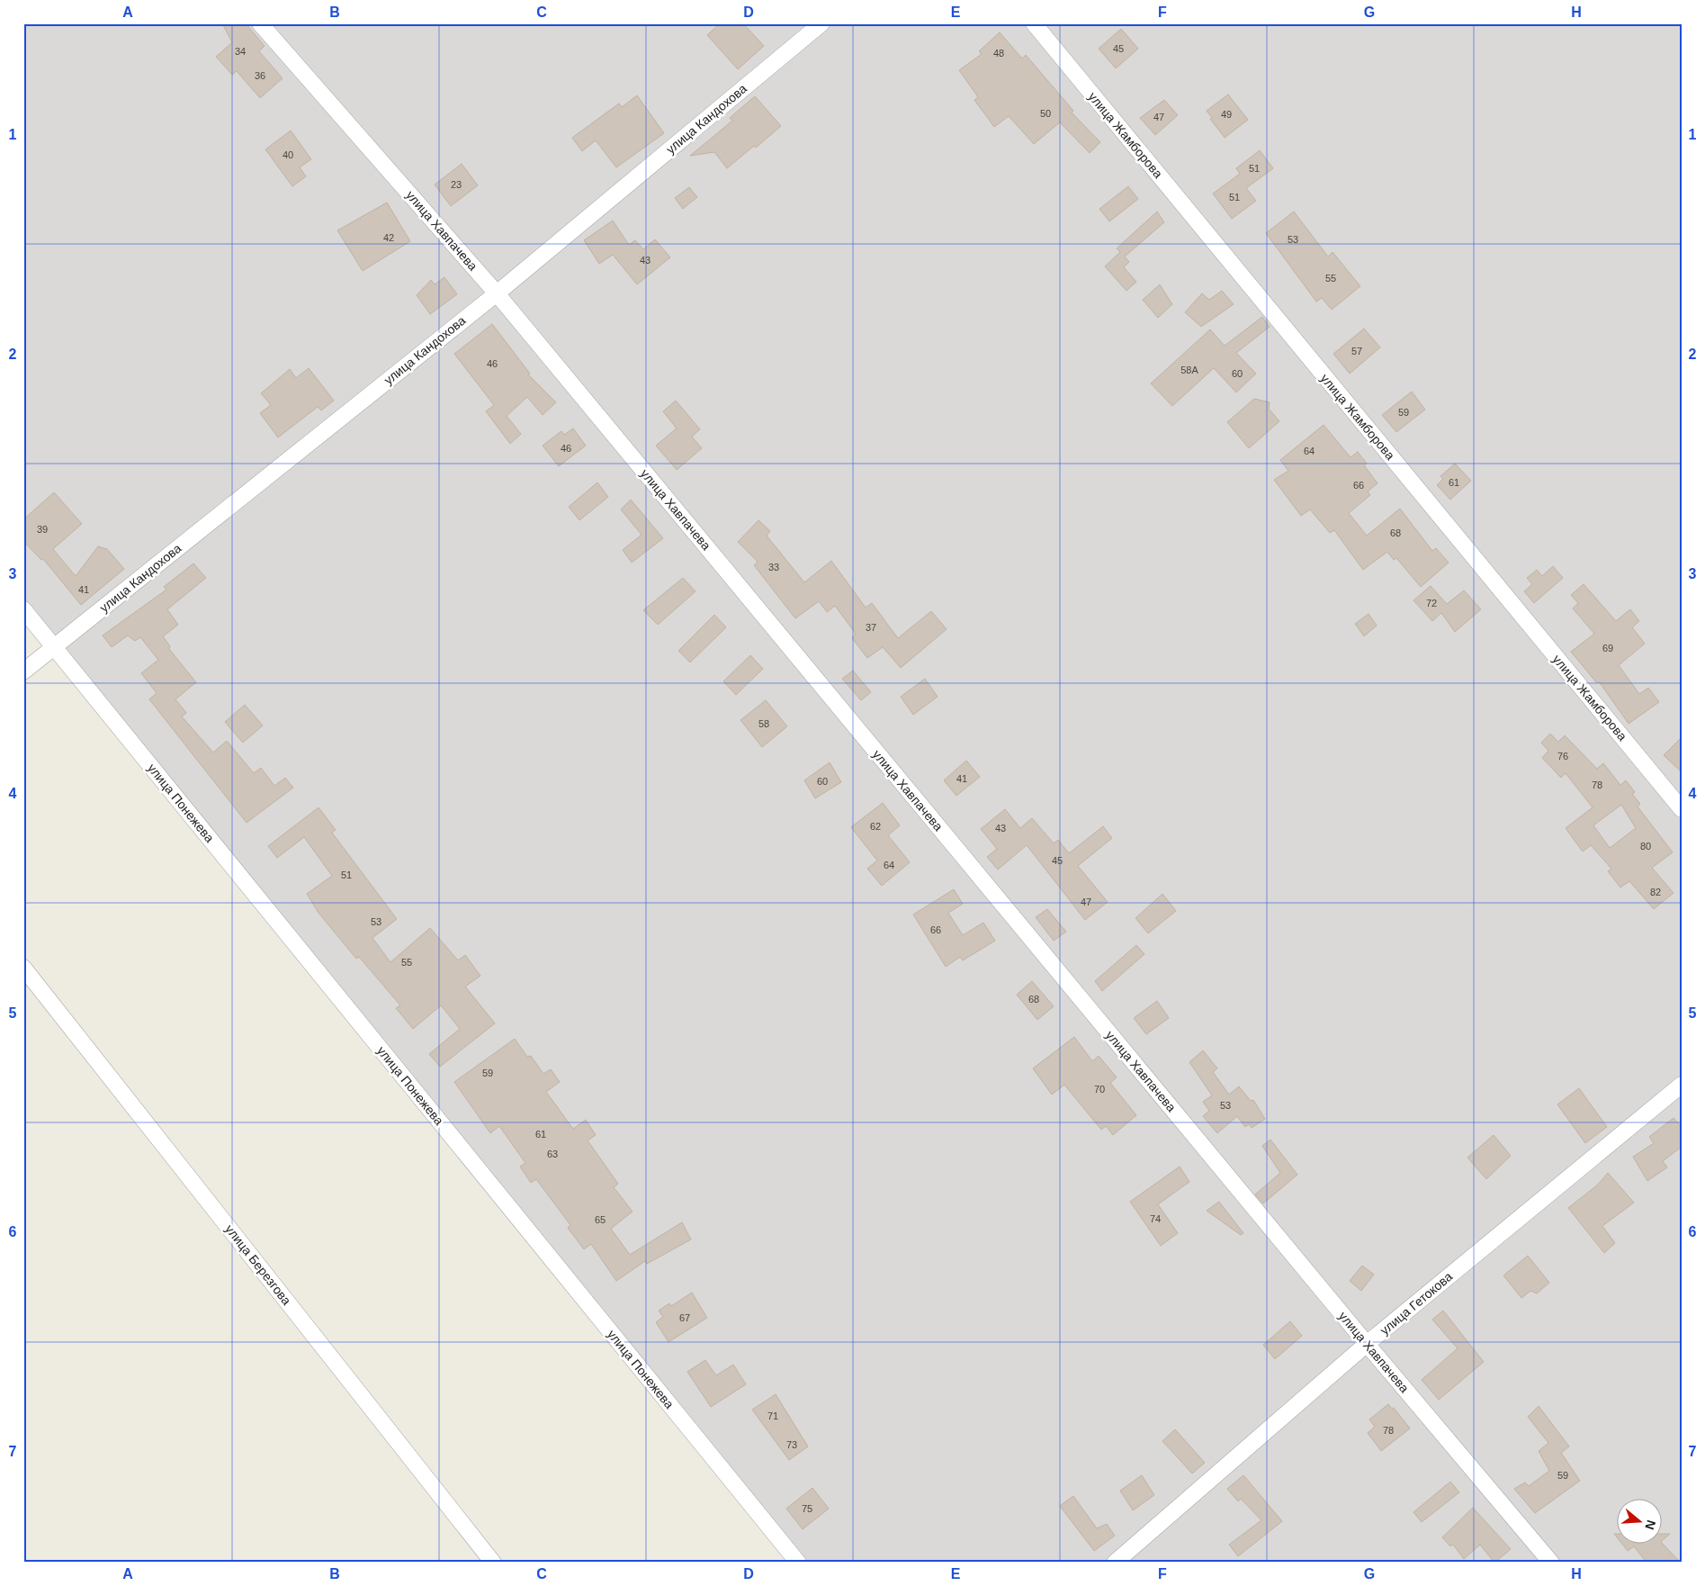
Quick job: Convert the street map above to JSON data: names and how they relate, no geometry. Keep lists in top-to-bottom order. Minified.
{"streets":{"street":["улица Кандохова","улица Жамборова","улица Хавпачева","улица Понежева","улица Березгова","улица Гетокова"]},"crossings":[["улица Кандохова","улица Хавпачева"],["улица Кандохова","улица Понежева"],["улица Хавпачева","улица Гетокова"]],"house_numbers":["45","34","48","36","50","49","47","40","51","23","51","42","53","43","55","57","46","58А","60","59","46","64","61","66","39","68","33","41","72","37","69","58","76","41","60","78","62","43","80","45","64","51","82","47","53","66","55","68","59","70","53","61","63","74","65","67","71","78","73","59","75"],"north":"right","grid":{"columns":["A","B","C","D","E","F","G","H"],"rows":["1","2","3","4","5","6","7"]}}
